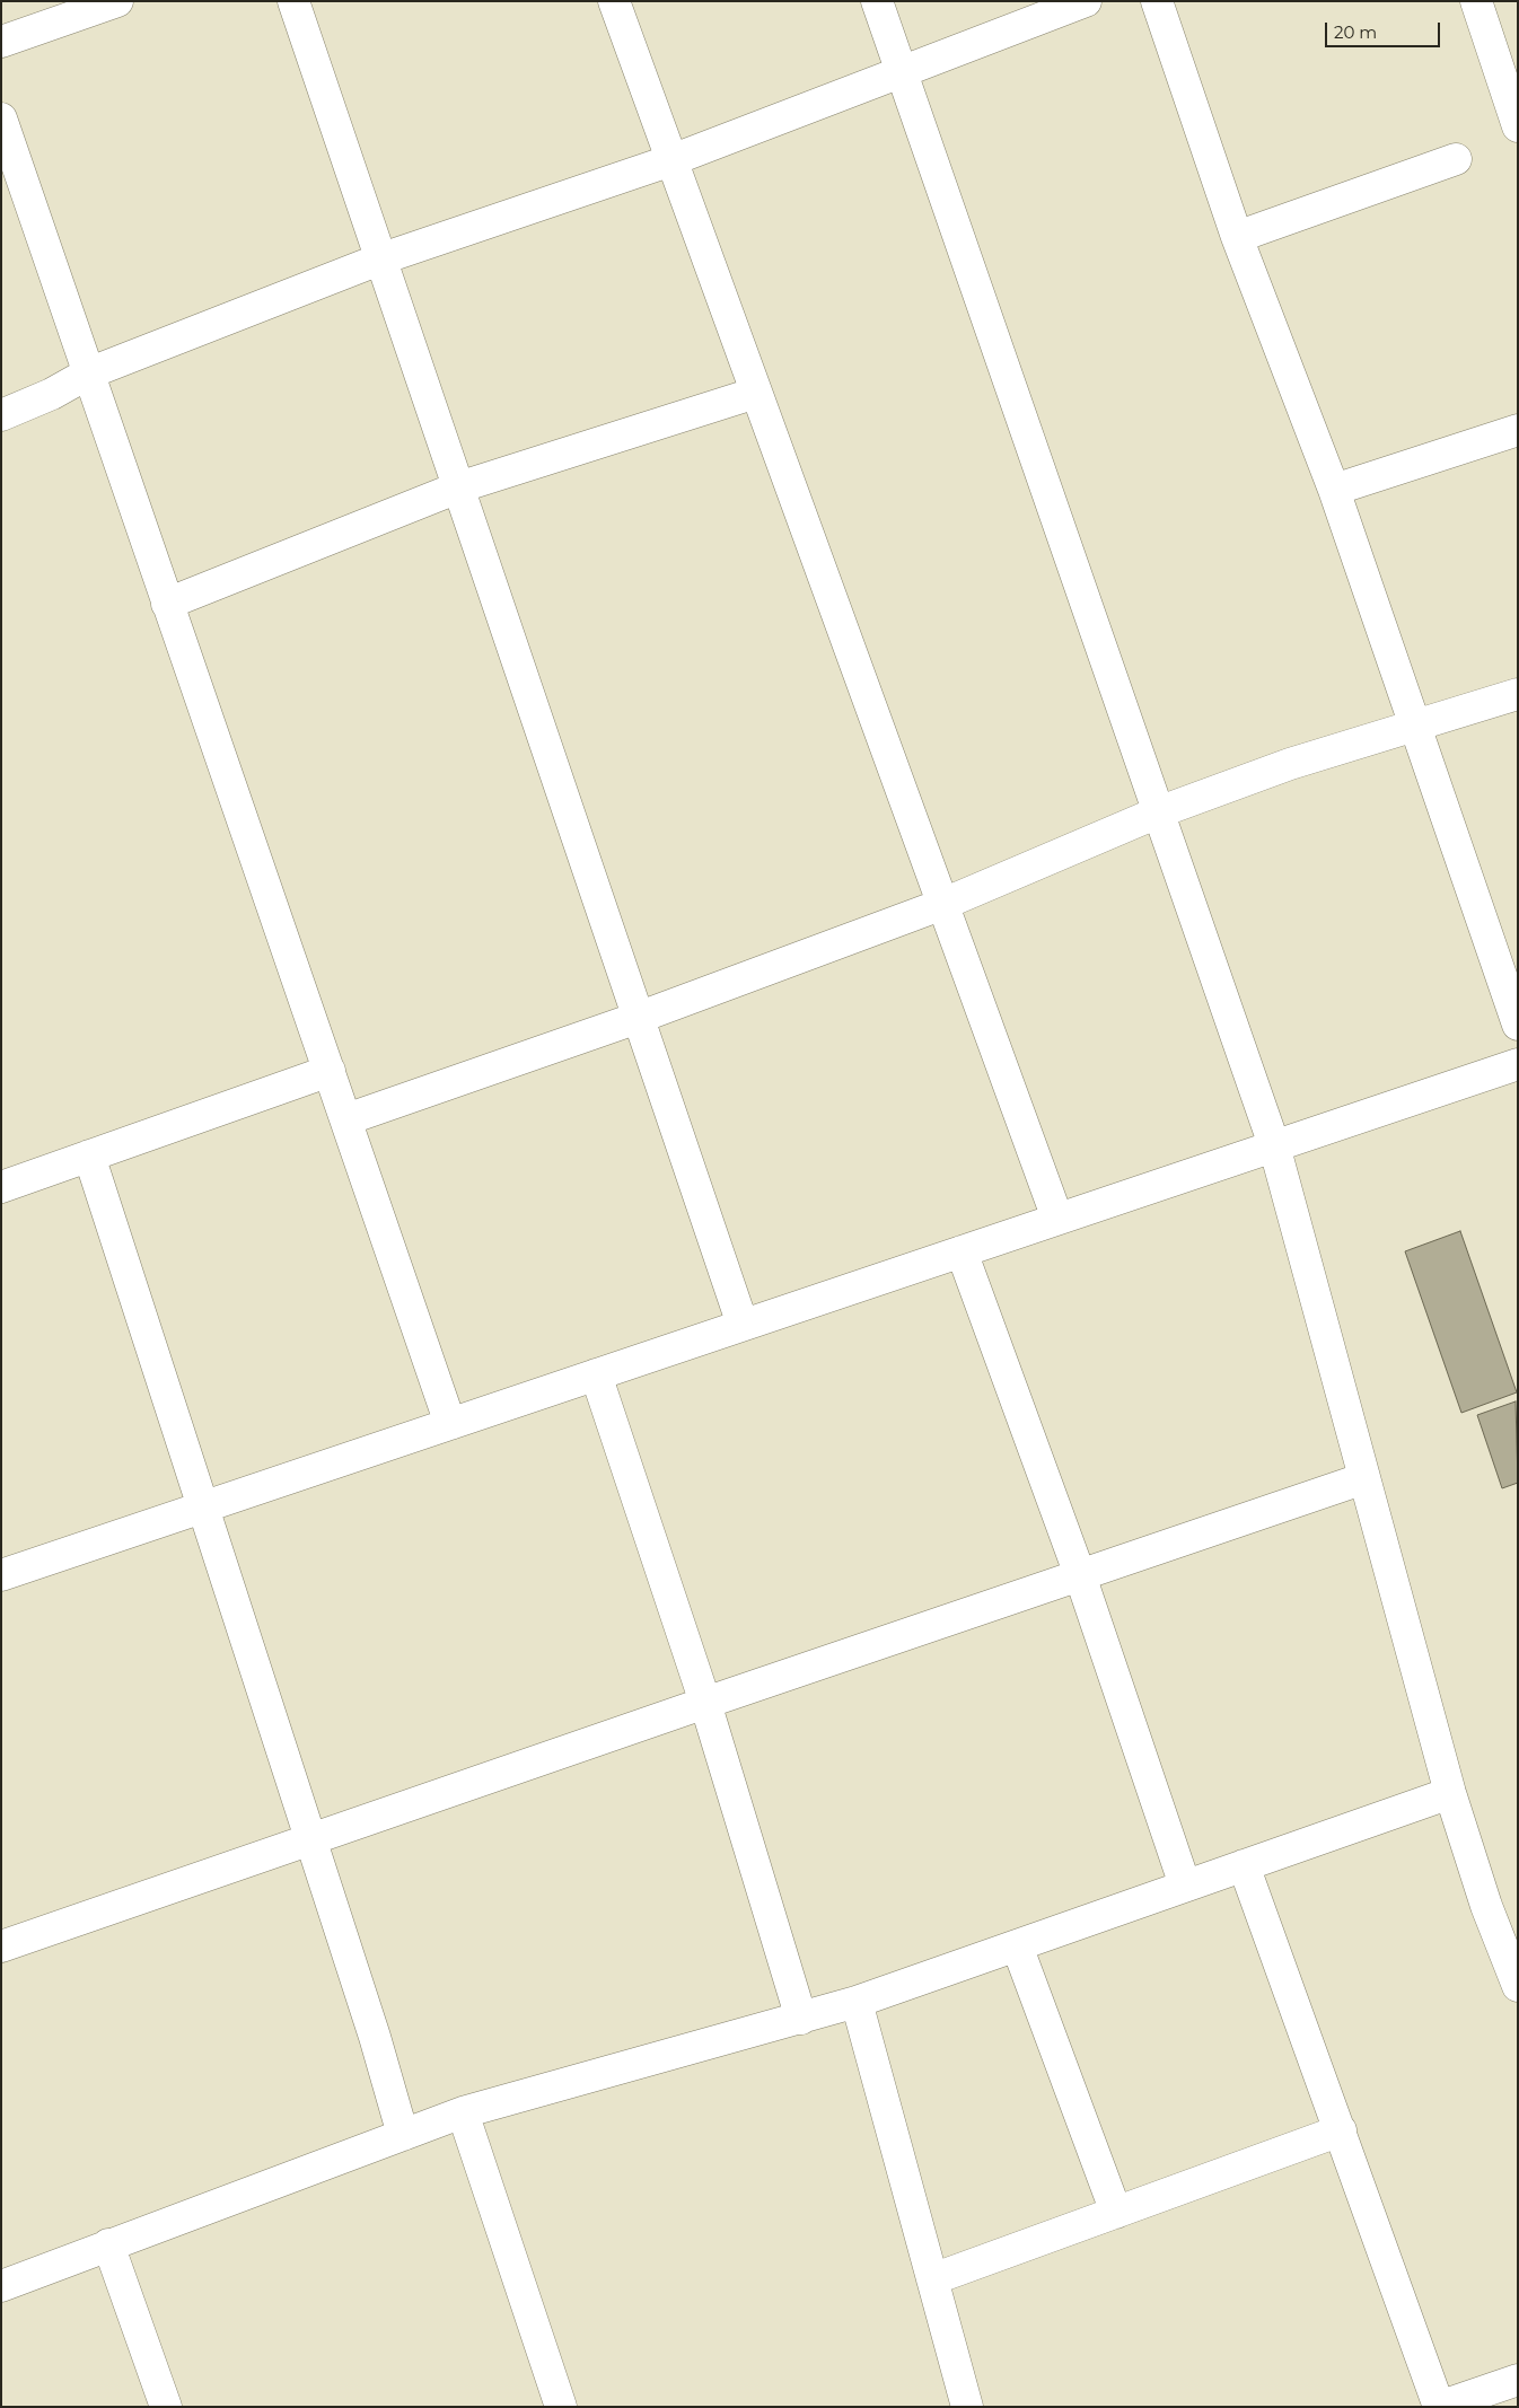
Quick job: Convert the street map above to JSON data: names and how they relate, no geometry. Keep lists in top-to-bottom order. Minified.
{"scale_bar":"20 m"}
